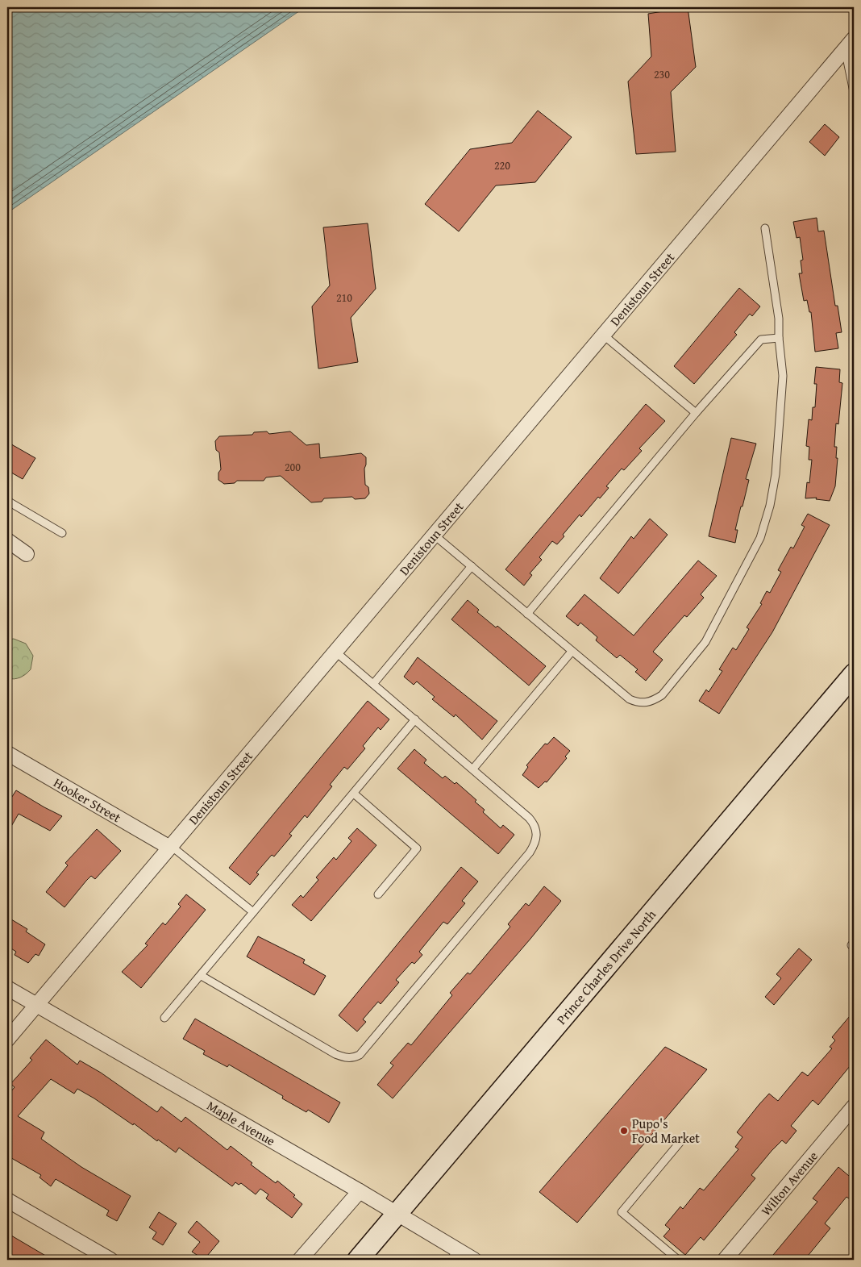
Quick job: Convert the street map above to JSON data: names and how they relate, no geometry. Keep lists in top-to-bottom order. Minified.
{"streets":{"main road":["Prince Charles Drive North"],"street":["Denistoun Street","Hooker Street","Maple Avenue","Wilton Avenue"]},"crossings":[["Denistoun Street","Hooker Street"],["Denistoun Street","Maple Avenue"],["Prince Charles Drive North","Maple Avenue"]],"places":["Pupo's Food Market"],"house_numbers":["230","220","210","200"]}
